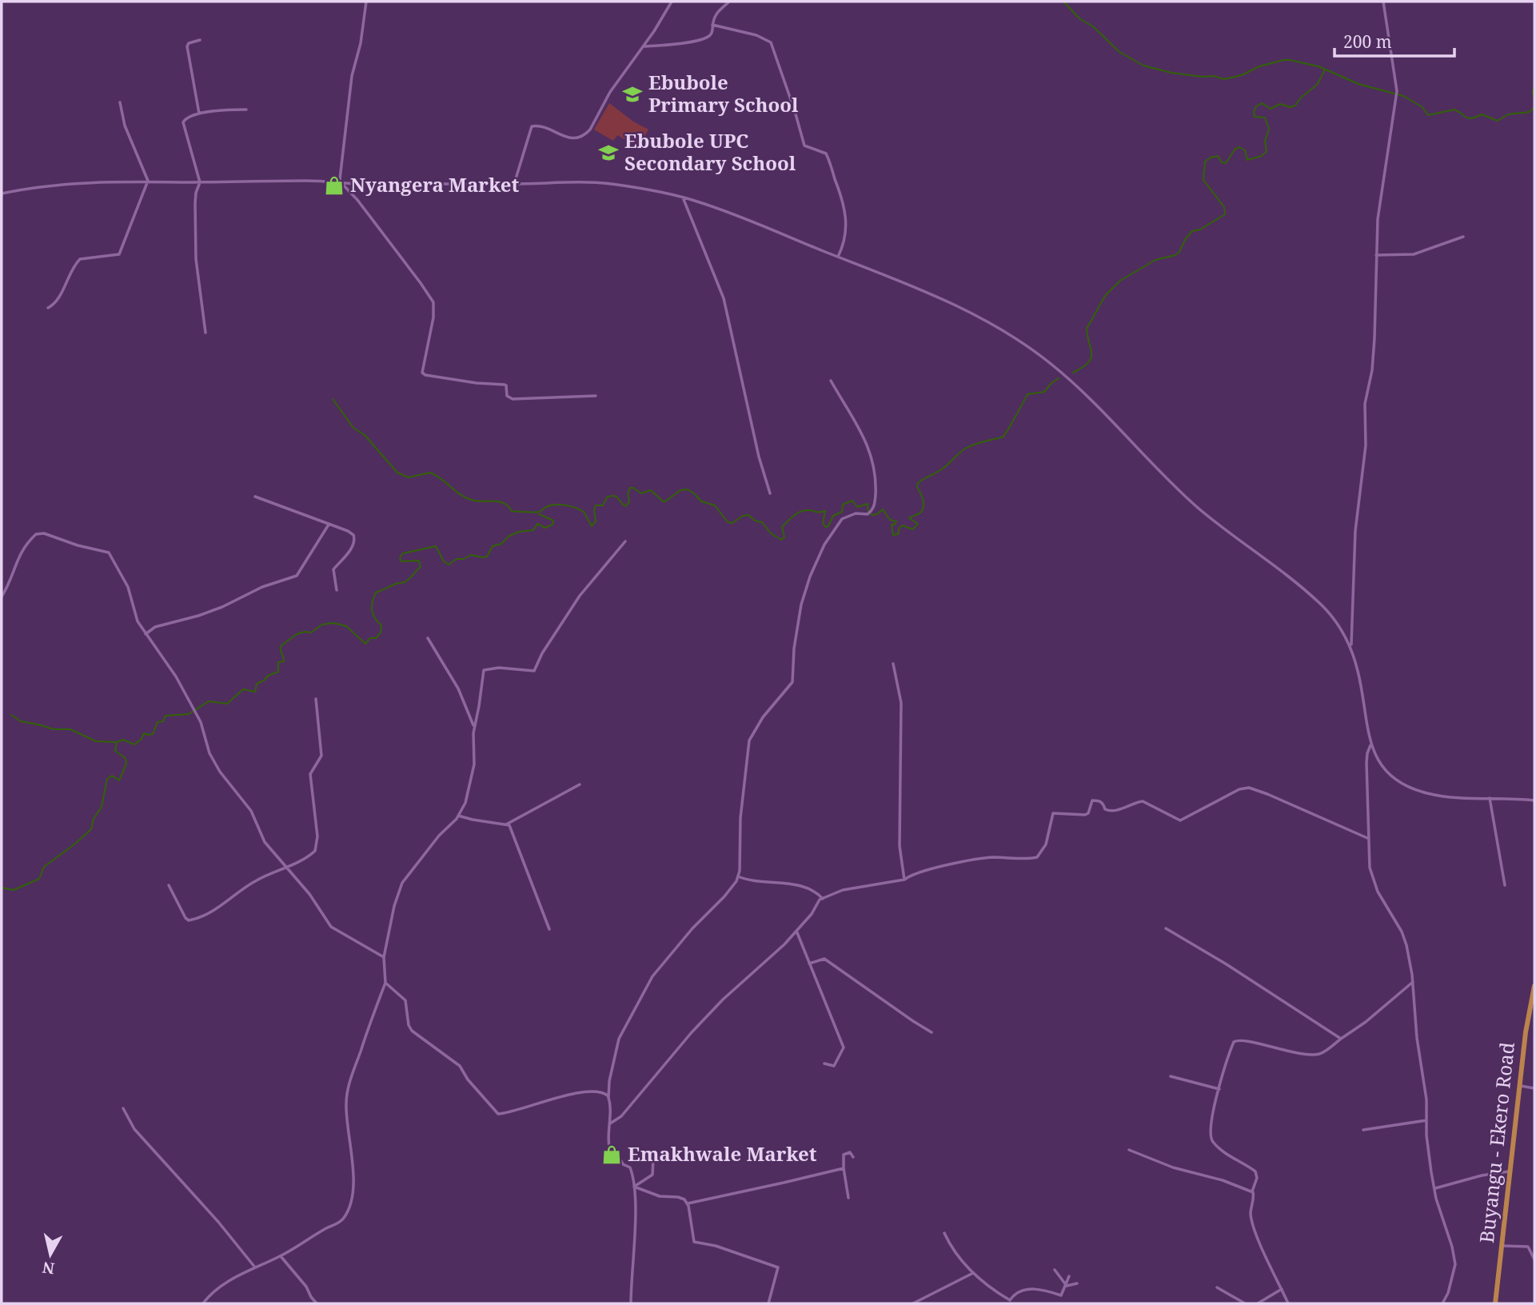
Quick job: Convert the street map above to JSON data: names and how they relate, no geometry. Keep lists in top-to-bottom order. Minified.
{"streets":{"main road":["Buyangu - Ekero Road"]},"places":{"school or university":["Ebubole Primary School","Ebubole UPC Secondary School"],"shop":["Nyangera Market","Emakhwale Market"]},"scale_bar":"200 m","north":"bottom"}
